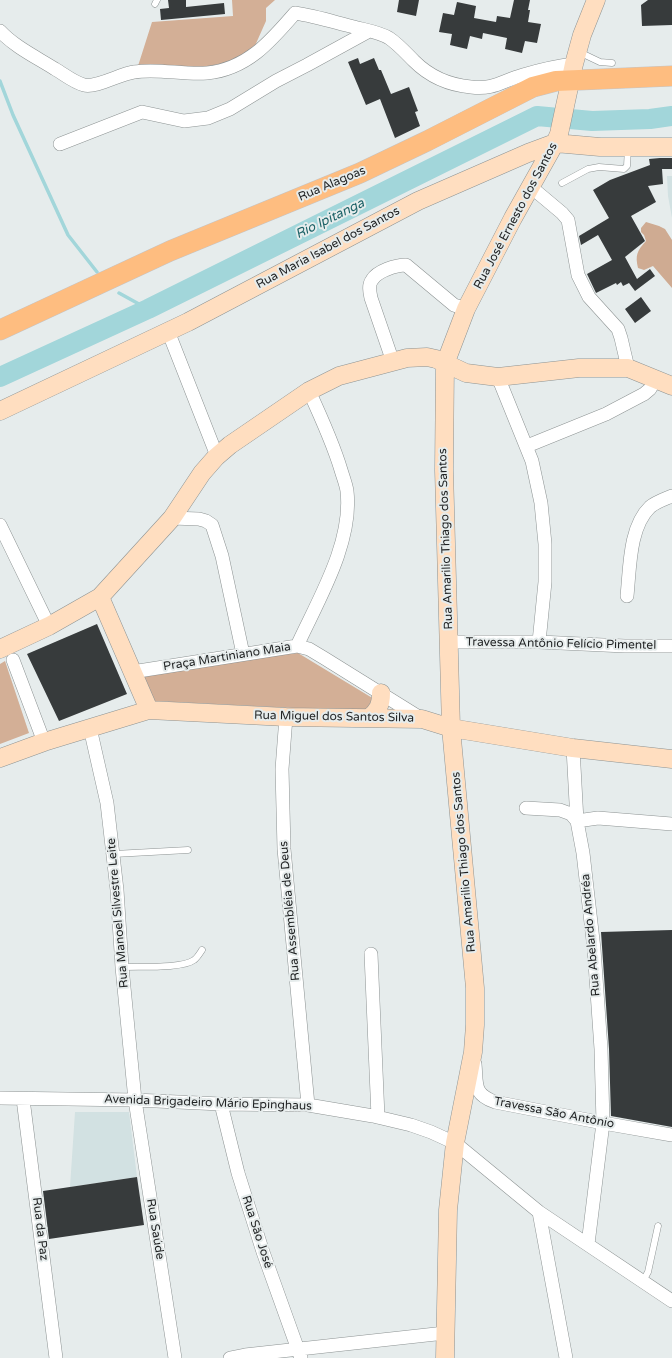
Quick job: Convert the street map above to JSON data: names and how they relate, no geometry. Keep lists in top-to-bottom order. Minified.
{"streets":{"main road":["Rua Alagoas","Rua José Ernesto dos Santos","Rua Maria Isabel dos Santos","Rua Amarilio Thiago dos Santos","Rua Miguel dos Santos Silva"],"street":["Travessa Antônio Felício Pimentel","Praça Martiniano Maia","Rua Assembléia de Deus","Rua Manoel Silvestre Leite","Rua Abelardo Andréa","Avenida Brigadeiro Mário Epinghaus","Travessa São Antônio","Rua da Paz","Rua Saúde","Rua São José"]},"crossings":[["Rua Alagoas","Rua José Ernesto dos Santos"],["Rua José Ernesto dos Santos","Rua Maria Isabel dos Santos"],["Rua José Ernesto dos Santos","Rua Amarilio Thiago dos Santos"],["Rua Amarilio Thiago dos Santos","Travessa Antônio Felício Pimentel"],["Rua Amarilio Thiago dos Santos","Rua Miguel dos Santos Silva"],["Rua Amarilio Thiago dos Santos","Avenida Brigadeiro Mário Epinghaus"],["Rua Amarilio Thiago dos Santos","Travessa São Antônio"],["Praça Martiniano Maia","Rua Miguel dos Santos Silva"],["Rua Miguel dos Santos Silva","Rua Assembléia de Deus"],["Rua Miguel dos Santos Silva","Rua Manoel Silvestre Leite"],["Rua Miguel dos Santos Silva","Rua Abelardo Andréa"],["Rua Assembléia de Deus","Avenida Brigadeiro Mário Epinghaus"],["Rua Manoel Silvestre Leite","Avenida Brigadeiro Mário Epinghaus"],["Rua Manoel Silvestre Leite","Rua Saúde"],["Rua Abelardo Andréa","Avenida Brigadeiro Mário Epinghaus"],["Rua Abelardo Andréa","Travessa São Antônio"],["Avenida Brigadeiro Mário Epinghaus","Rua da Paz"],["Avenida Brigadeiro Mário Epinghaus","Rua Saúde"],["Avenida Brigadeiro Mário Epinghaus","Rua São José"]],"water":["Rio Ipitanga"]}
